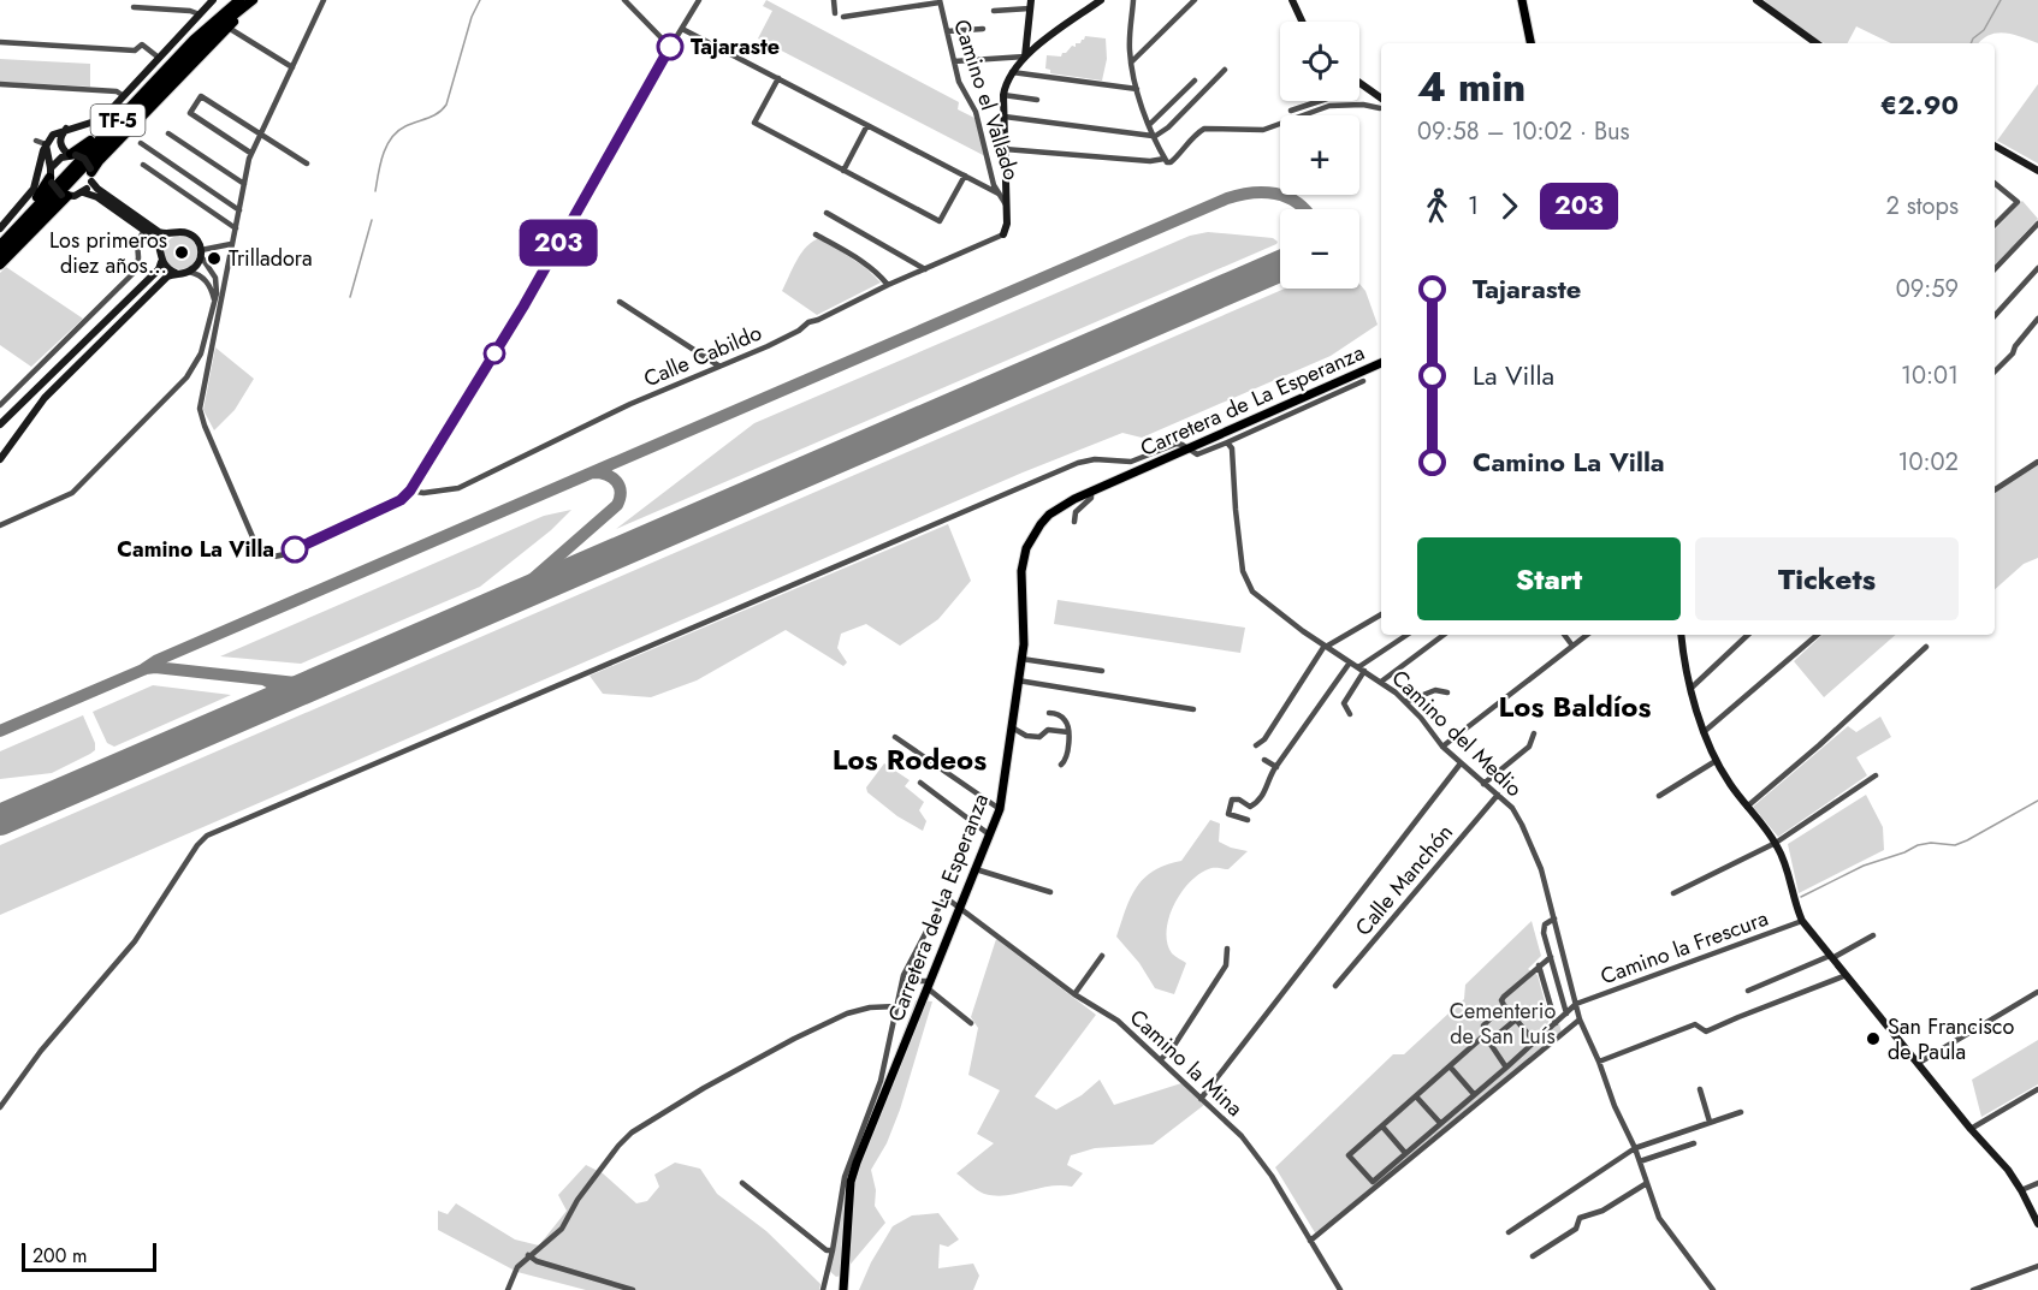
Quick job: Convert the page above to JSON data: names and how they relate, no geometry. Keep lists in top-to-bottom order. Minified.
{"streets":{"highway":["TF-5"],"main road":["Carretera de La Esperanza"],"street":["Camino el Vallado","Calle Cabildo","Camino del Medio","Calle Manchón","Camino la Frescura","Camino la Mina"]},"crossings":[["Carretera de La Esperanza","Camino la Mina"],["Camino del Medio","Calle Manchón"],["Camino del Medio","Camino la Frescura"]],"districts":["Los Baldíos","Los Rodeos"],"parks":["Cementerio de San Luís"],"places":["Tajaraste","Los primeros diez años...","Trilladora","Camino La Villa","San Francisco de Paula"],"lines":["bus line 203"],"scale_bar":"200 m","page":{"on_map":"203","map_buttons":["+","−"],"heading":["4 min","09:58 – 10:02 · Bus","€2.90"],"legs":["1","203","2 stops"],"list":[{"name":"Tajaraste","value":"09:59"},{"name":"La Villa","value":"10:01"},{"name":"Camino La Villa","value":"10:02"}],"buttons":["Start","Tickets"],"scale":"200 m"}}
